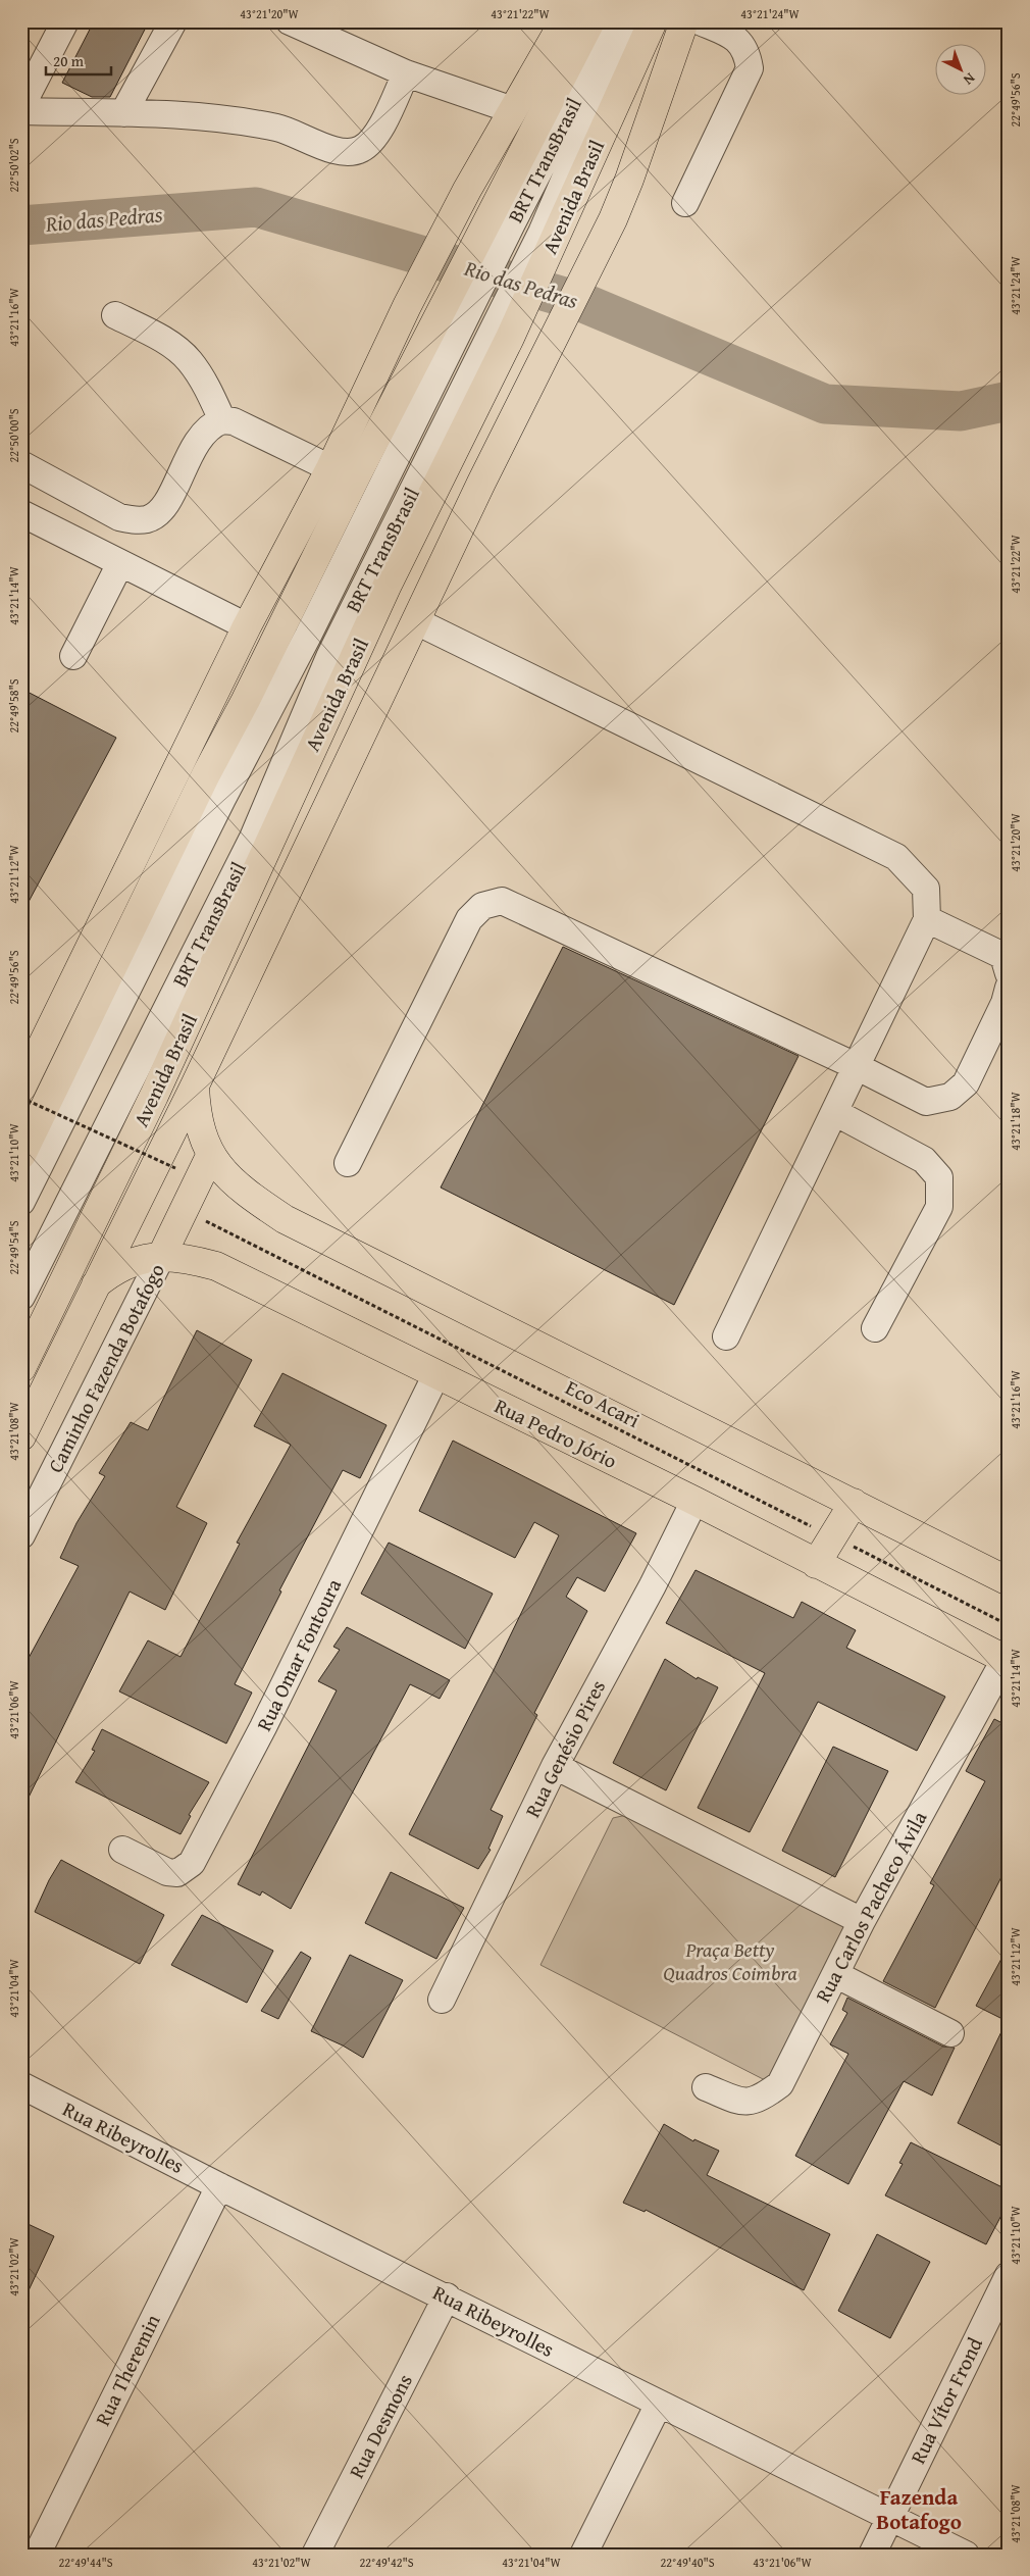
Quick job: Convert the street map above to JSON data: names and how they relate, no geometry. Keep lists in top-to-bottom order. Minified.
{"streets":{"main road":["Avenida Brasil","Rua Pedro Jório"],"street":["BRT TransBrasil","Caminho Fazenda Botafogo","Rua Omar Fontoura","Rua Genésio Pires","Rua Carlos Pacheco Ávila","Rua Ribeyrolles","Rua Theremin","Rua Vítor Frond","Rua Desmons"],"path":["Eco Acari"]},"crossings":[["BRT TransBrasil","Avenida Brasil"],["Avenida Brasil","Rua Pedro Jório"],["Caminho Fazenda Botafogo","Rua Pedro Jório"],["Rua Pedro Jório","Rua Omar Fontoura"],["Rua Pedro Jório","Rua Genésio Pires"],["Rua Pedro Jório","Rua Carlos Pacheco Ávila"],["Rua Ribeyrolles","Rua Theremin"],["Rua Ribeyrolles","Rua Vítor Frond"],["Rua Ribeyrolles","Rua Desmons"]],"districts":["Fazenda Botafogo"],"water":["Rio das Pedras"],"parks":["Praça Betty Quadros Coimbra"],"scale_bar":"20 m","north":"bottom right","coordinates":["43°21'20\"W","43°21'22\"W","43°21'24\"W","22°49'56\"S","22°50'02\"S","43°21'16\"W","22°50'00\"S","43°21'14\"W","22°49'58\"S","43°21'12\"W","43°21'18\"W","43°21'10\"W","22°49'54\"S","43°21'08\"W","43°21'06\"W","43°21'04\"W","43°21'02\"W","22°49'44\"S","22°49'42\"S","22°49'40\"S"]}
